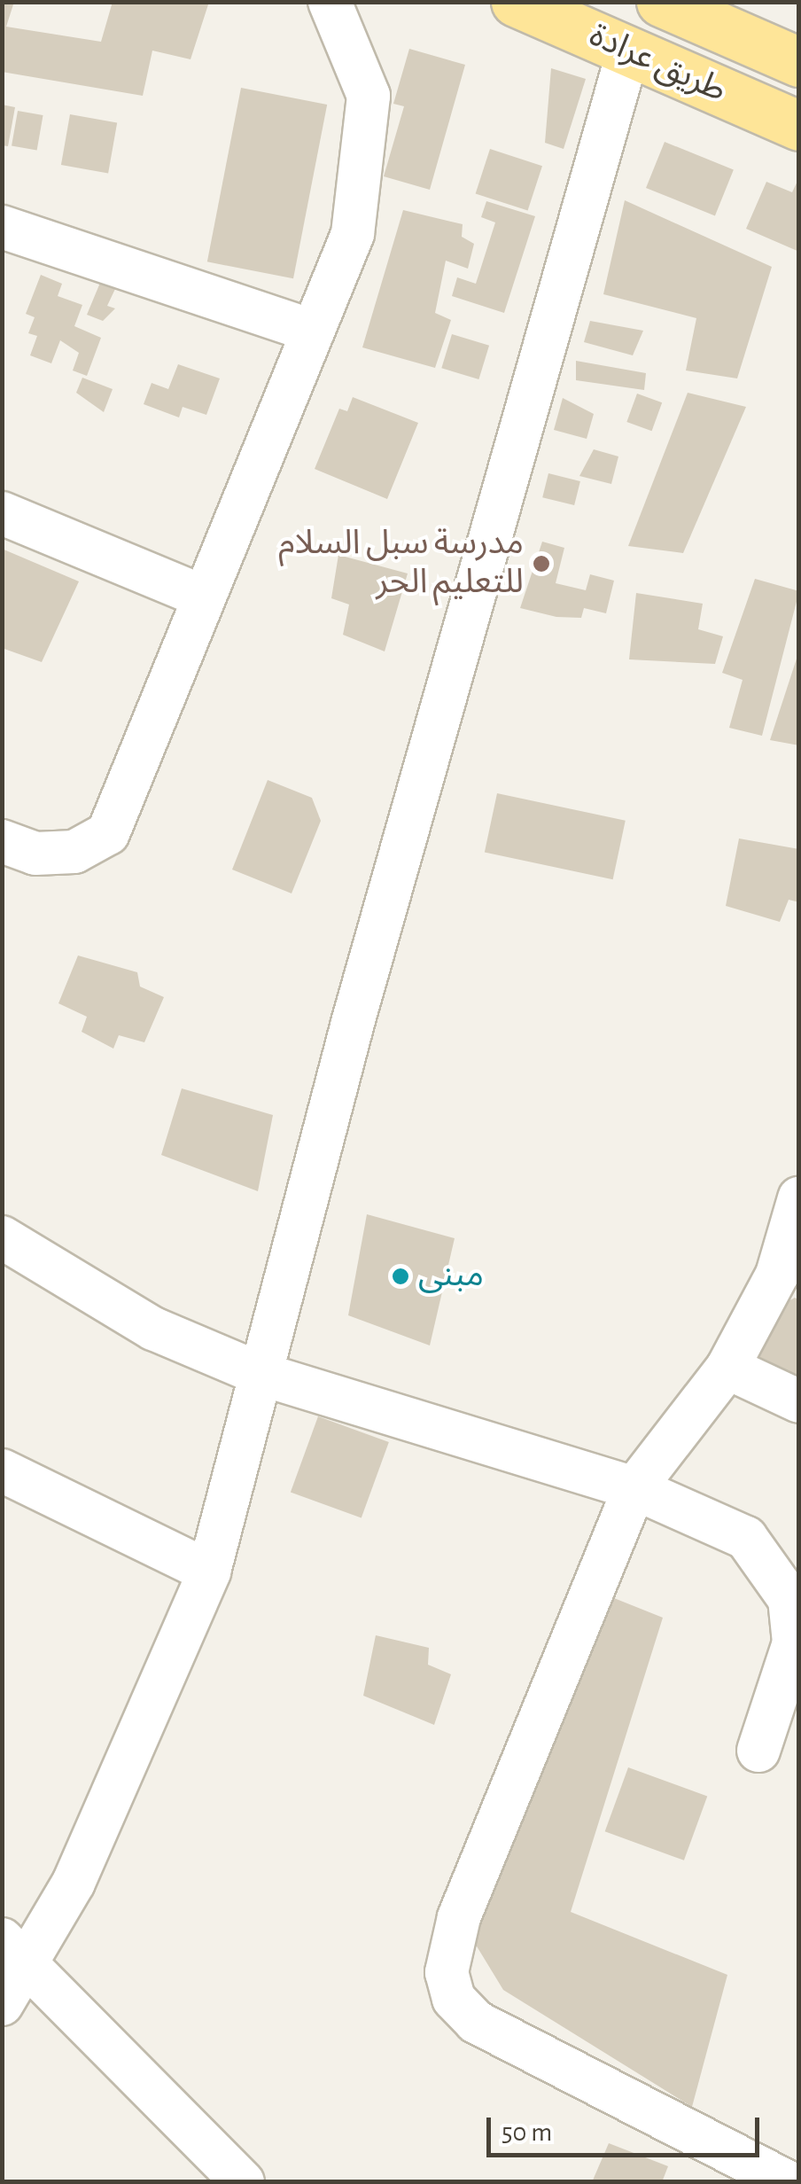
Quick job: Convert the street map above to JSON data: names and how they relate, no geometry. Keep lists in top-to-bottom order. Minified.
{"streets":{"main road":["طريق عرادة"]},"places":["مدرسة سبل السلام للتعليم الحر","مبنى"],"scale_bar":"50 m"}
